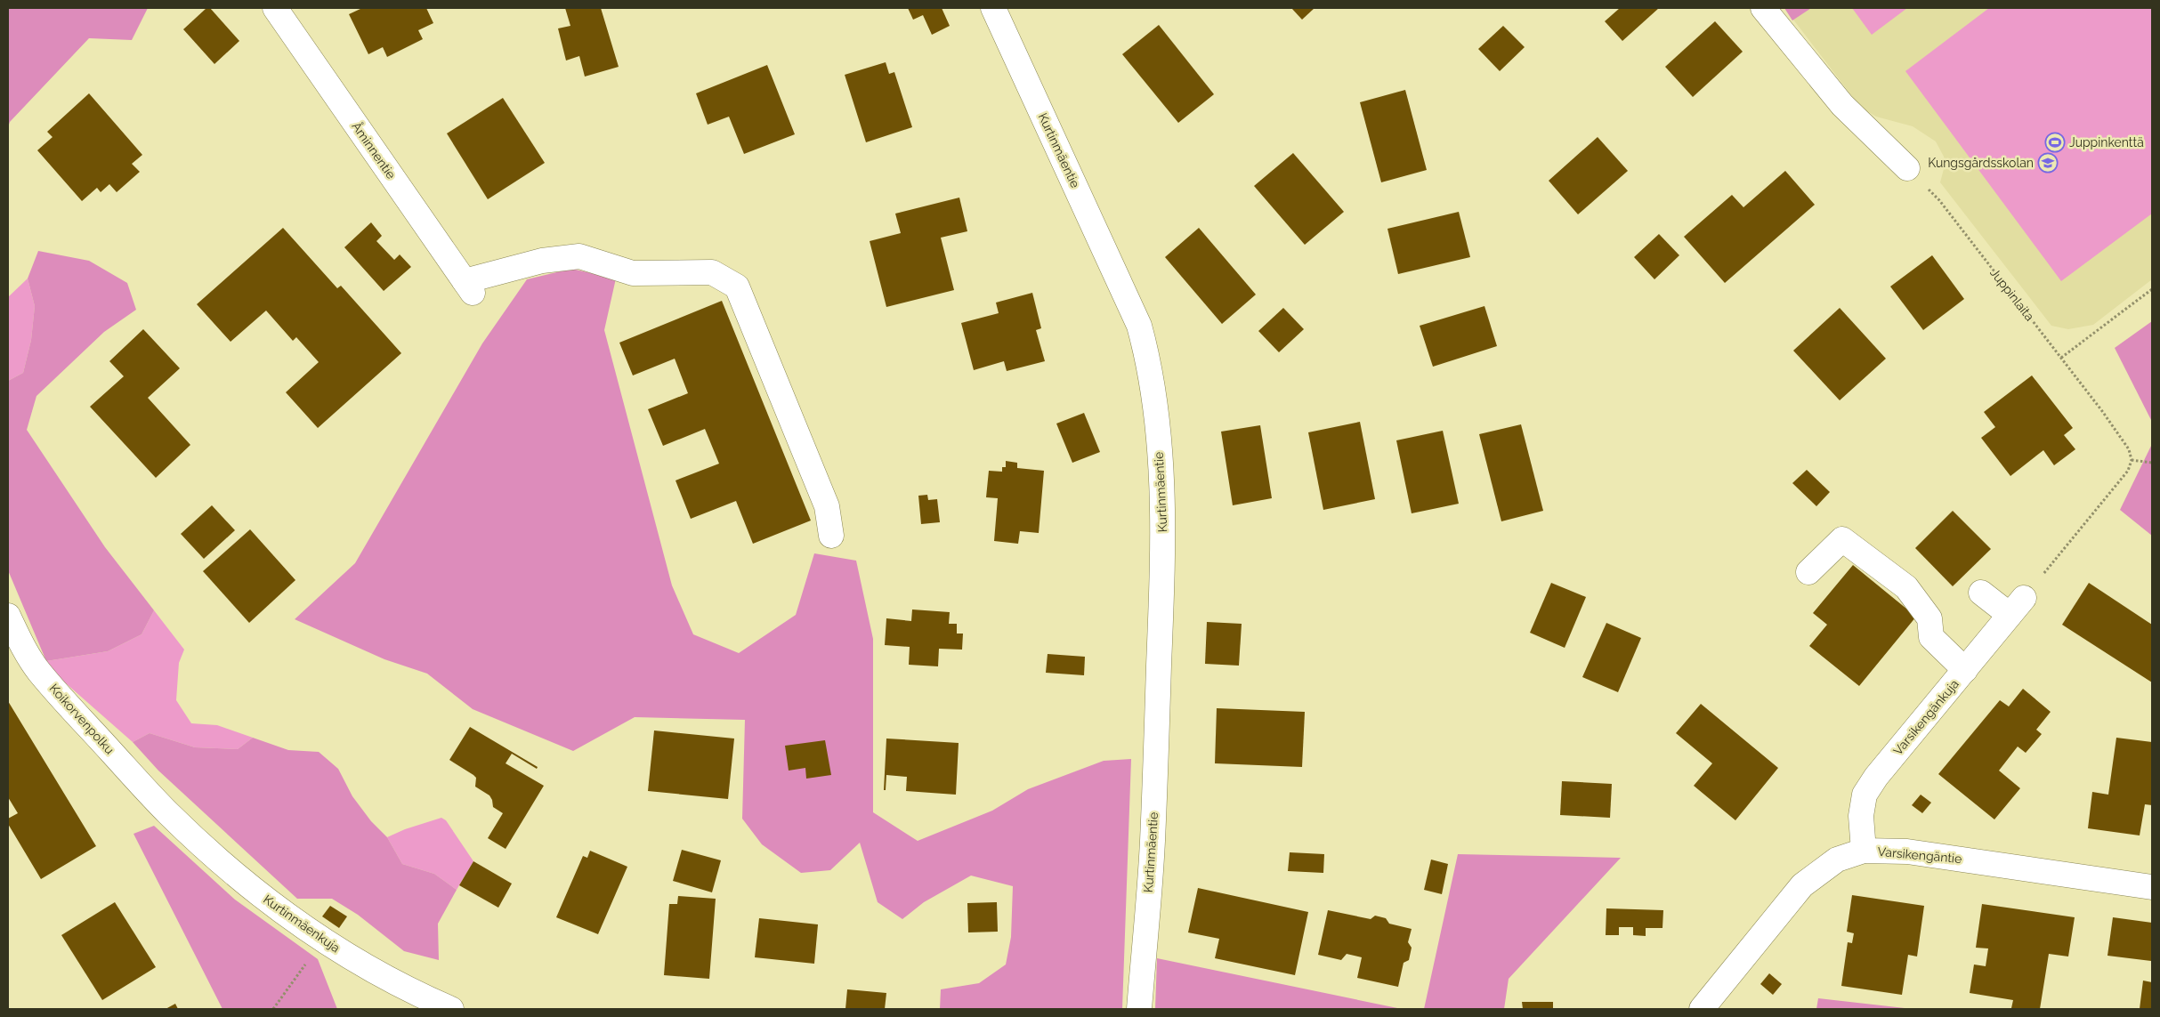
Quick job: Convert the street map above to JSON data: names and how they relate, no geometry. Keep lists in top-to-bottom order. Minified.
{"streets":{"street":["Åminnentie","Kurtinmäentie","Varsikengänkuja","Koikorvenpolku","Varsikengäntie","Kurtinmäenkuja"],"path":["Juppinlaita"]},"crossings":[["Varsikengänkuja","Varsikengäntie"],["Koikorvenpolku","Kurtinmäenkuja"]],"places":{"sports":["Juppinkenttä"],"school or university":["Kungsgårdsskolan"]}}
